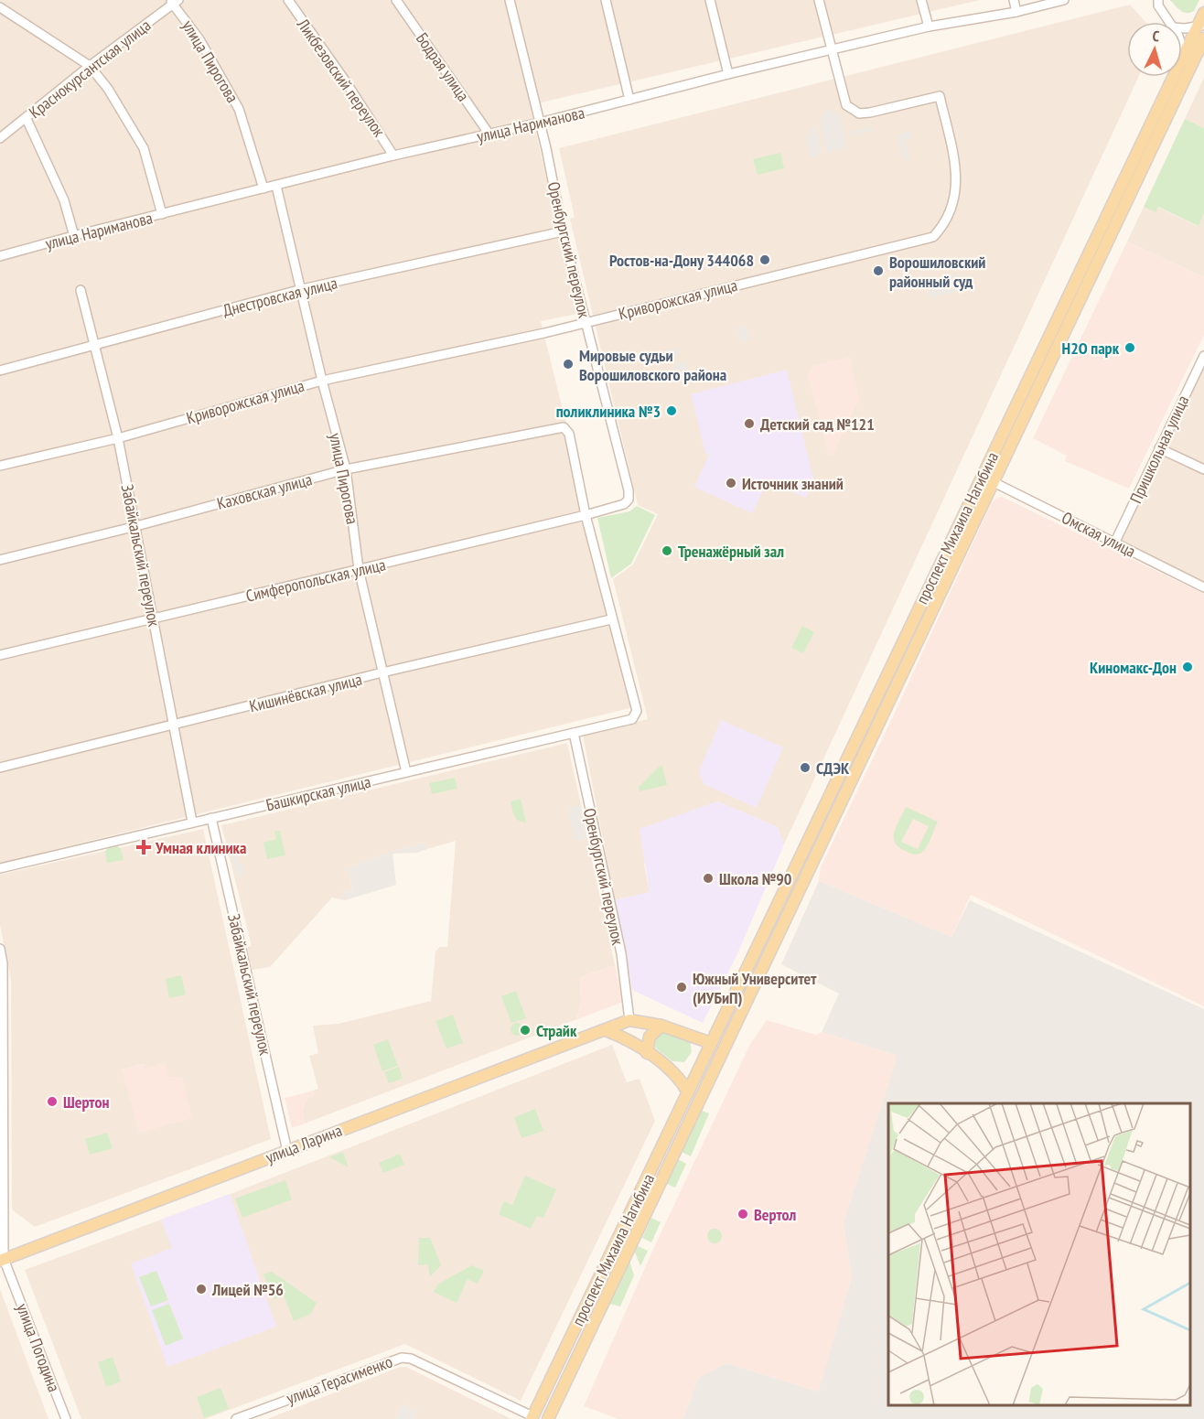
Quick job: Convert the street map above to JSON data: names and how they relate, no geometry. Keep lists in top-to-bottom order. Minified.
{"streets":{"main road":["проспект Михаила Нагибина","улица Ларина"],"street":["улица Пирогова","Бодрая улица","Краснокурсантская улица","Ликбезовский переулок","улица Нариманова","Оренбургский переулок","Днестровская улица","Криворожская улица","Пришкольная улица","Каховская улица","Омская улица","Забайкальский переулок","Симферопольская улица","Кишинёвская улица","Башкирская улица","улица Погодина","улица Герасименко"]},"crossings":[["улица Пирогова","Краснокурсантская улица"],["улица Пирогова","улица Нариманова"],["улица Пирогова","Днестровская улица"],["улица Пирогова","Криворожская улица"],["улица Пирогова","Каховская улица"],["улица Пирогова","Симферопольская улица"],["улица Пирогова","Кишинёвская улица"],["улица Пирогова","Башкирская улица"],["Бодрая улица","улица Нариманова"],["Ликбезовский переулок","улица Нариманова"],["улица Нариманова","Оренбургский переулок"],["улица Нариманова","Криворожская улица"],["Оренбургский переулок","Днестровская улица"],["Оренбургский переулок","Криворожская улица"],["Оренбургский переулок","Симферопольская улица"],["Оренбургский переулок","Башкирская улица"],["Оренбургский переулок","улица Ларина"],["Днестровская улица","Забайкальский переулок"],["Криворожская улица","Забайкальский переулок"],["Пришкольная улица","Омская улица"],["Каховская улица","Забайкальский переулок"],["Каховская улица","Симферопольская улица"],["проспект Михаила Нагибина","Омская улица"],["проспект Михаила Нагибина","улица Герасименко"],["Забайкальский переулок","Симферопольская улица"],["Забайкальский переулок","Кишинёвская улица"],["Забайкальский переулок","Башкирская улица"],["Забайкальский переулок","улица Ларина"],["Кишинёвская улица","Башкирская улица"],["улица Ларина","улица Погодина"]],"places":{"other":["Ростов-на-Дону 344068","Ворошиловский районный суд","H2O парк","Мировые судьи Ворошиловского района","поликлиника №3","Детский сад №121","Источник знаний","Тренажёрный зал","Киномакс-Дон","СДЭК","Школа №90","Южный Университет (ИУБиП)","Страйк","Шертон","Вертол","Лицей №56"],"health":["Умная клиника"]},"north":"top"}
